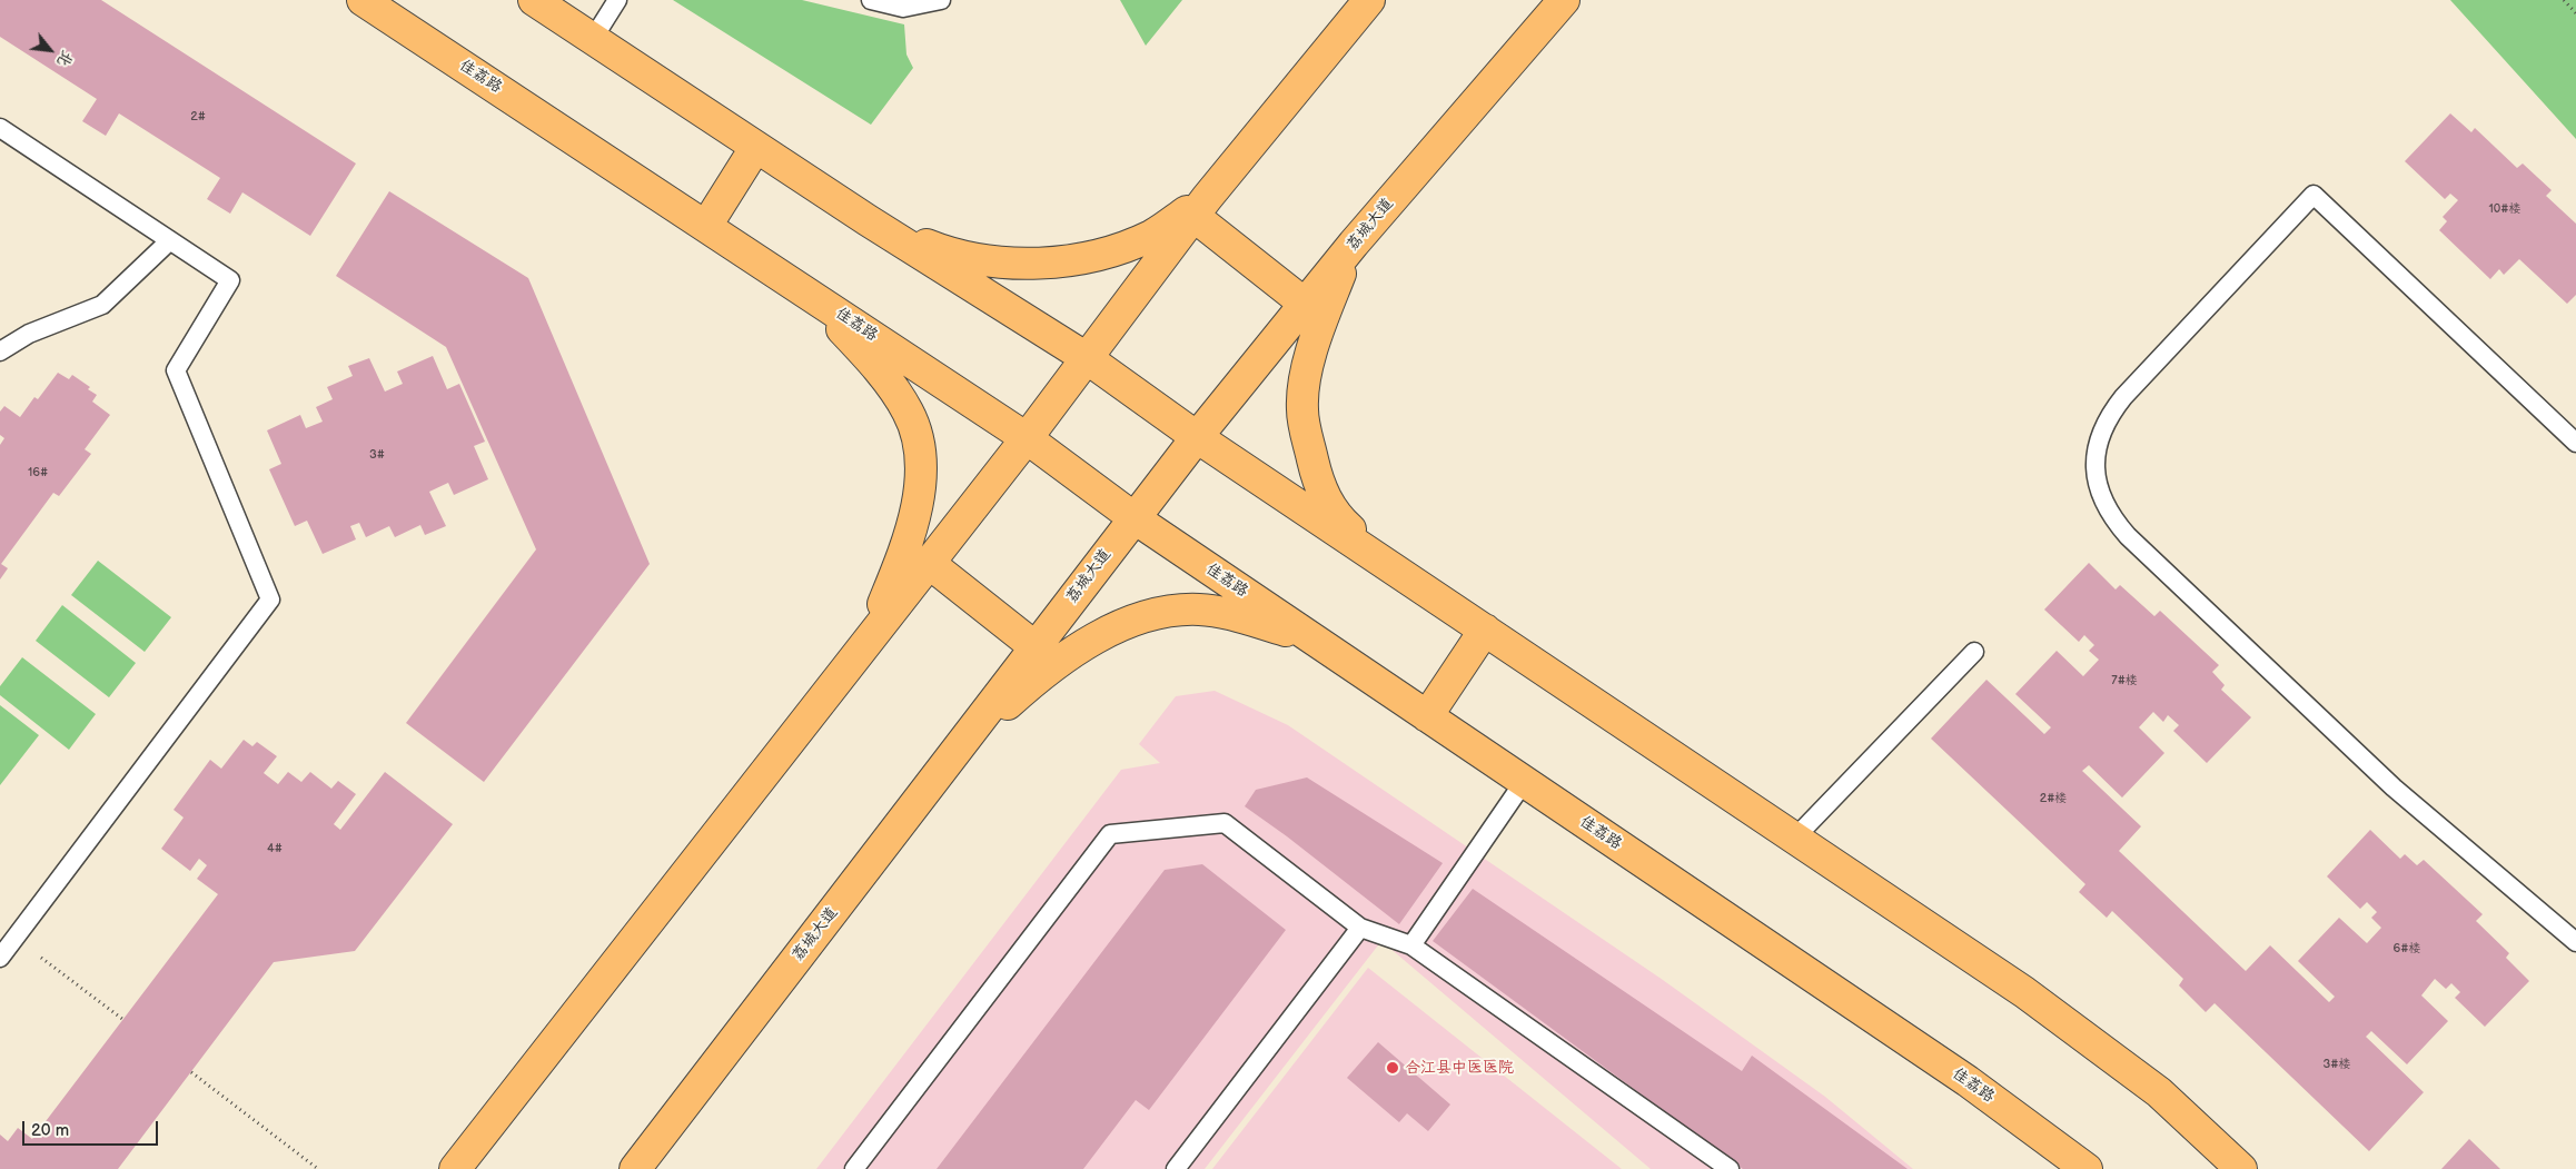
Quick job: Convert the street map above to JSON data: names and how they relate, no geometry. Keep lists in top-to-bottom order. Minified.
{"streets":{"main road":["佳荔路","荔城大道"]},"crossings":[["佳荔路","荔城大道"]],"places":["合江县中医医院"],"house_numbers":["2#","10#楼","3#","16#","7#楼","2#楼","4#","6#楼","3#楼"],"scale_bar":"20 m","north":"bottom right"}
